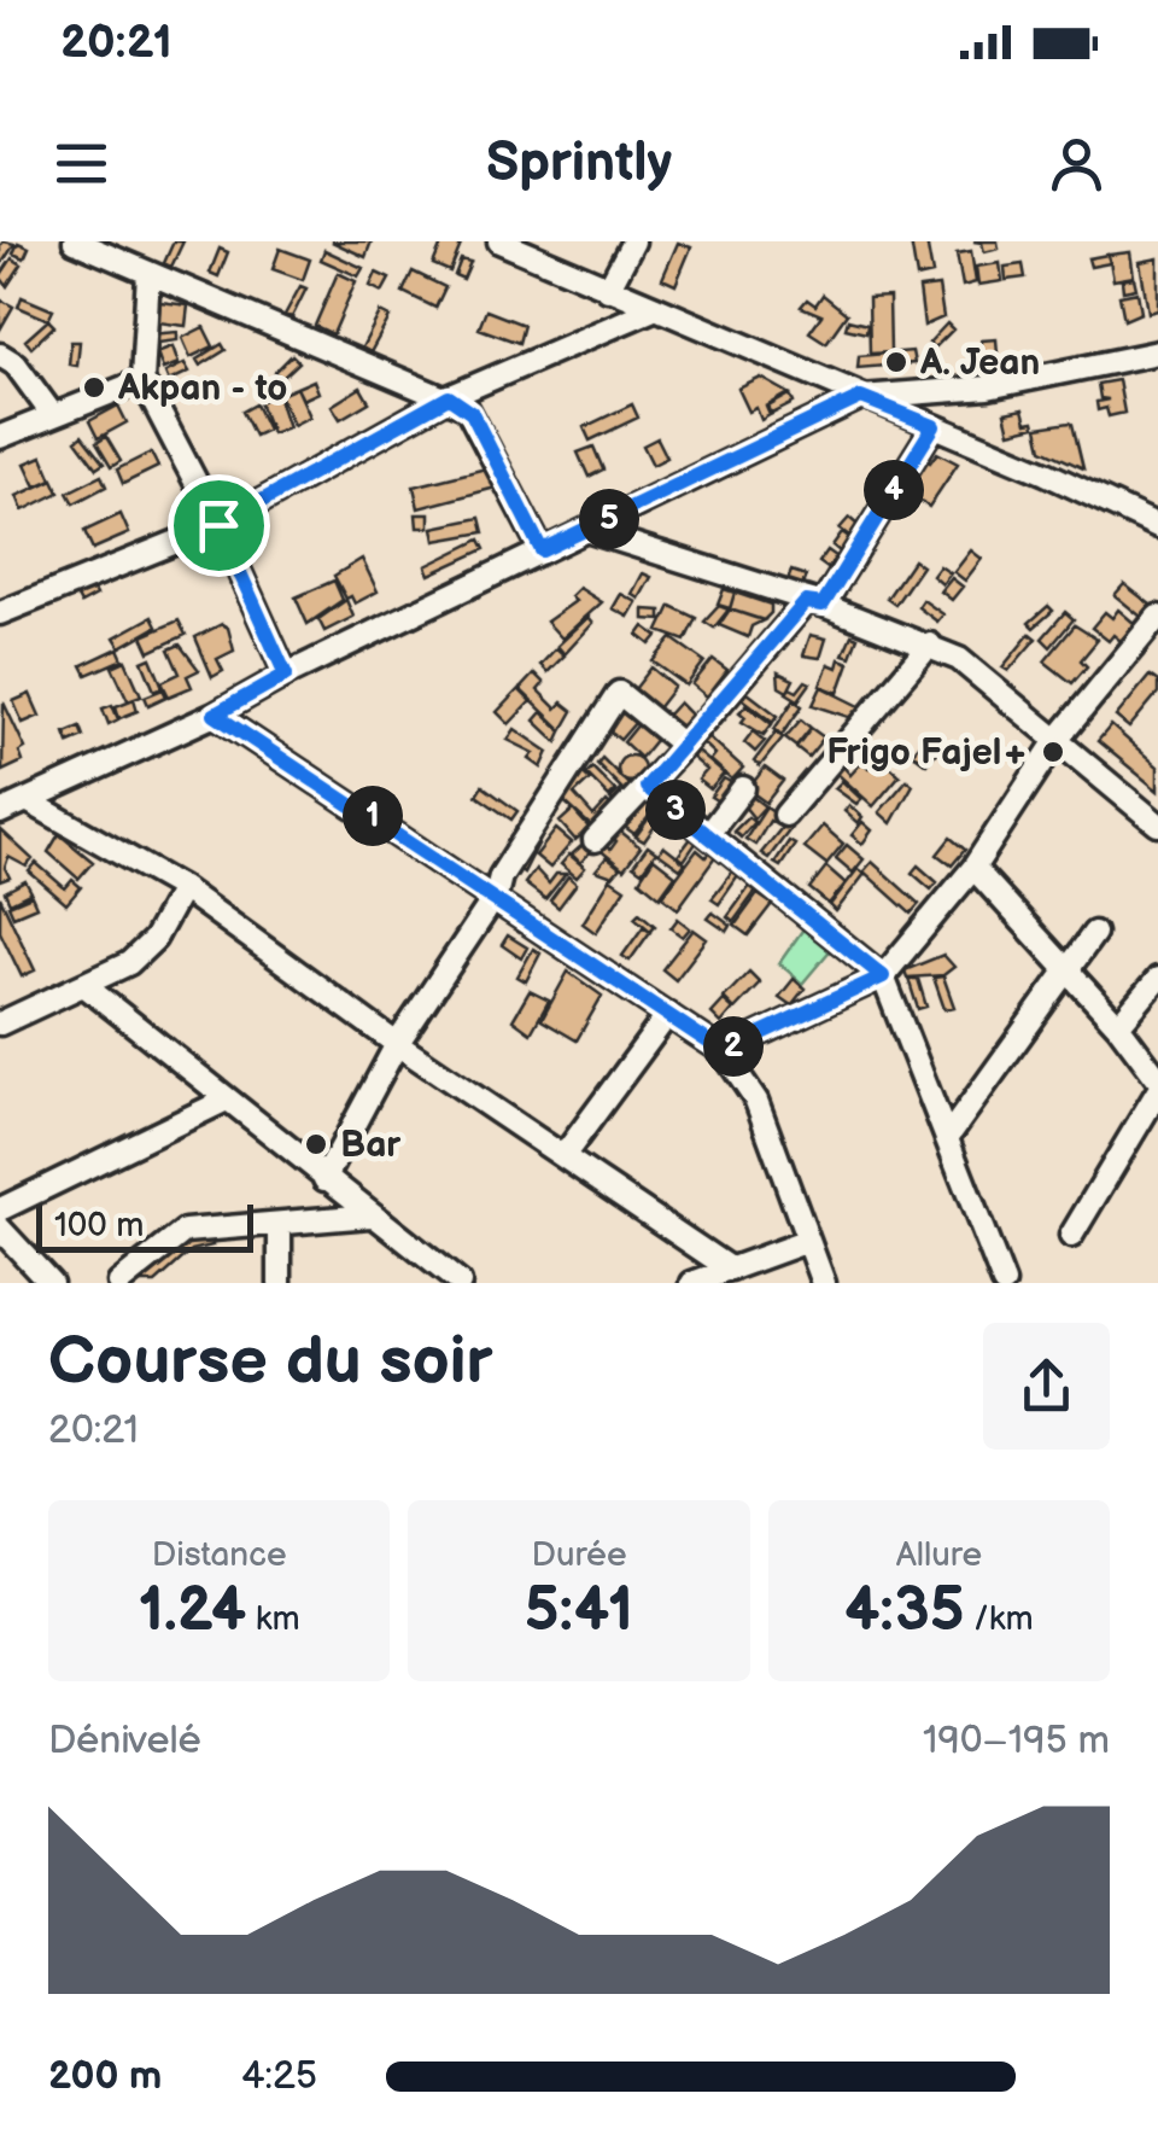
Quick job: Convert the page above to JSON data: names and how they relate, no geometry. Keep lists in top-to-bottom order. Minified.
{"places":["A. Jean","Akpan - to","Frigo Fajel+","Bar"],"scale_bar":"100 m","page":{"status":"20:21","header":"Sprintly","pins":["4","5","3","1","2"],"scale":"100 m","heading":["Course du soir","20:21"],"stats":[["Distance","1.24 km"],["Durée","5:41"],["Allure","4:35 /km"]],"chart":["Dénivelé","190–195 m"],"list":[{"name":"200 m","note":"4:25"}]}}
